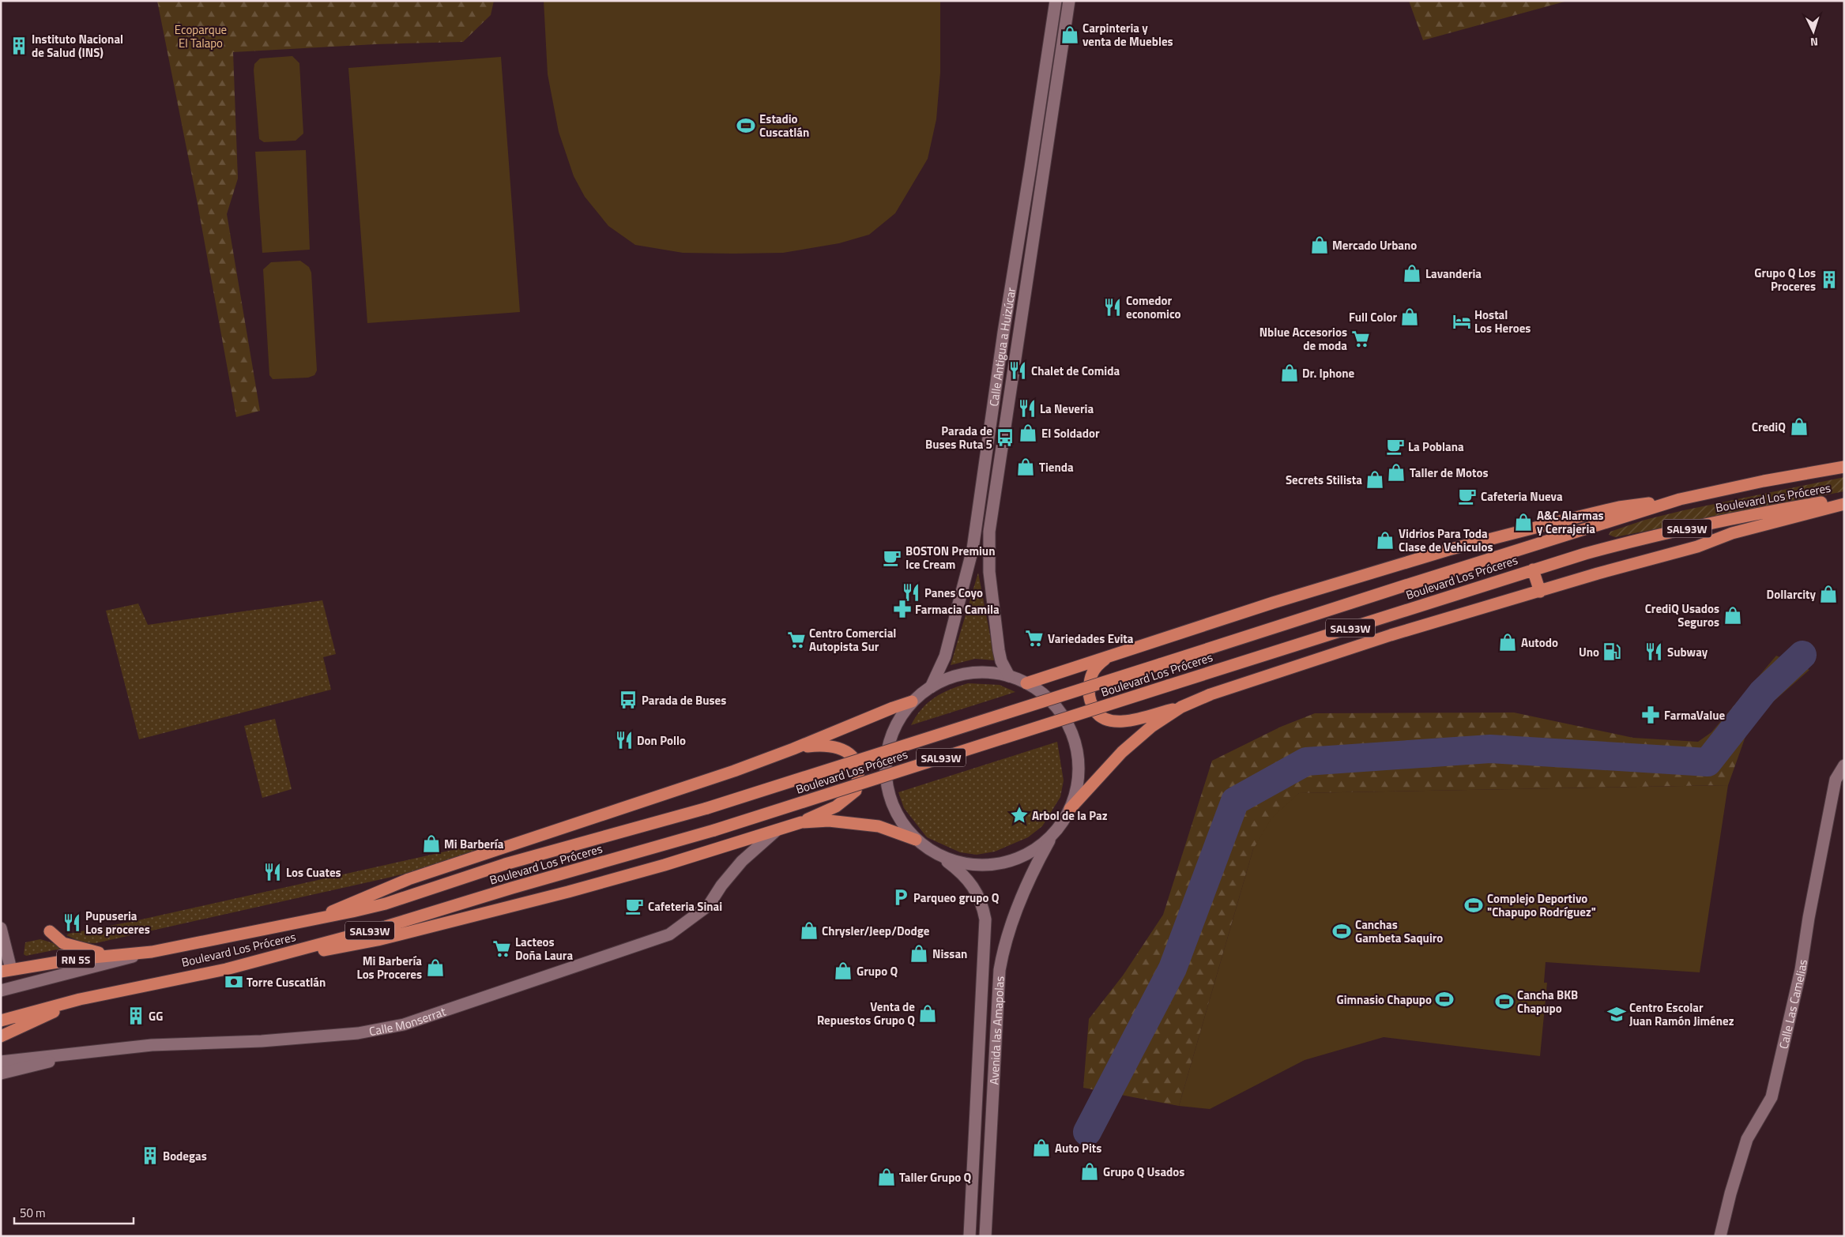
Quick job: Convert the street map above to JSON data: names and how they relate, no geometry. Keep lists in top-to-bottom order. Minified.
{"streets":{"highway":["Boulevard Los Próceres","SAL93W","RN 5S"],"main road":["Calle Antigua a Huizúcar","Calle Las Camelias","Calle Monserrat","Avenida las Amapolas"]},"parks":["Ecoparque El Talapo"],"places":{"shop":["Carpinteria y venta de Muebles","Mercado Urbano","Lavanderia","Full Color","Dr. Iphone","CrediQ","El Soldador","Tienda","Taller de Motos","Secrets Stilista","A&C Alarmas y Cerrajeria","Vidrios Para Toda Clase de Vehiculos","Dollarcity","CrediQ Usados Seguros","Autodo","Mi Barbería","Chrysler/Jeep/Dodge","Nissan","Mi Barbería Los Proceres","Grupo Q","Venta de Repuestos Grupo Q","Auto Pits","Grupo Q Usados","Taller Grupo Q"],"building":["Instituto Nacional de Salud (INS)","Grupo Q Los Proceres","GG","Bodegas"],"sports":["Estadio Cuscatlán","Complejo Deportivo \"Chapupo Rodríguez\"","Canchas Gambeta Saquiro","Gimnasio Chapupo","Cancha BKB Chapupo"],"restaurant":["Comedor economico","Chalet de Comida","La Neveria","Panes Coyo","Subway","Don Pollo","Los Cuates","Pupuseria Los proceres"],"hotel":["Hostal Los Heroes"],"supermarket":["Nblue Accesorios de moda","Variedades Evita","Centro Comercial Autopista Sur","Lacteos Doña Laura"],"bus stop":["Parada de Buses Ruta 5","Parada de Buses"],"cafe":["La Poblana","Cafeteria Nueva","BOSTON Premiun Ice Cream","Cafeteria Sinai"],"pharmacy":["Farmacia Camila","FarmaValue"],"fuel station":["Uno"],"place":["Arbol de la Paz"],"parking":["Parqueo grupo Q"],"bank":["Torre Cuscatlán"],"school or university":["Centro Escolar Juan Ramón Jiménez"]},"scale_bar":"50 m","north":"bottom"}
